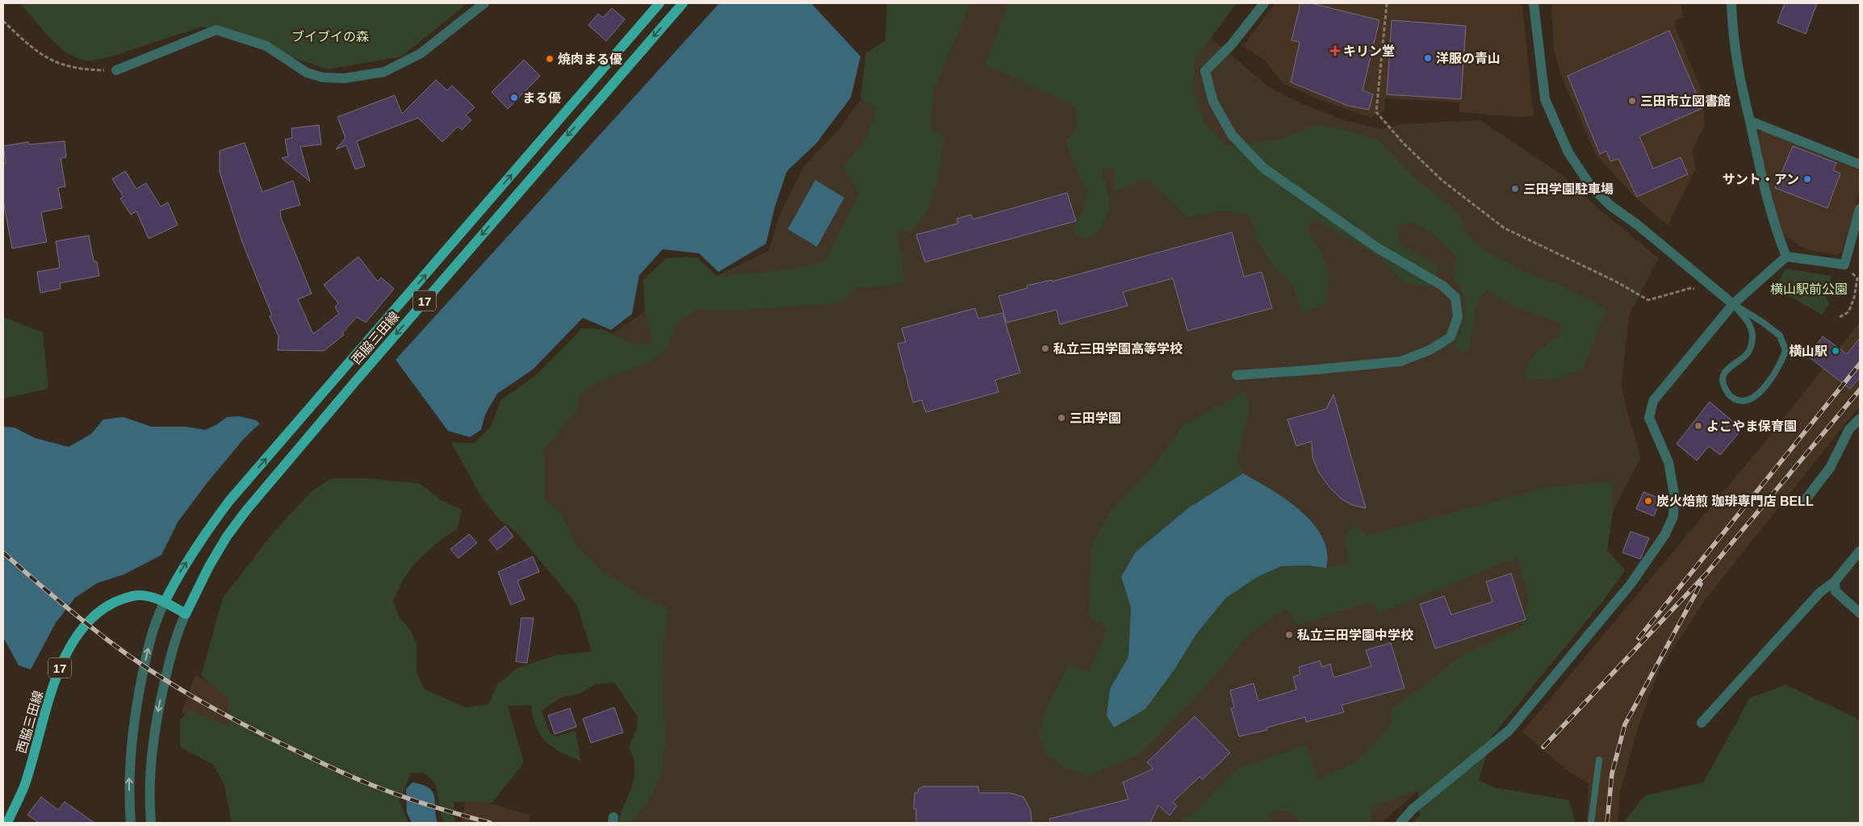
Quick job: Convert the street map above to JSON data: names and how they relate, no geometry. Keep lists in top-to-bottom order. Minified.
{"streets":{"main road":["17","西脇三田線"]},"parks":["ブイブイの森","横山駅前公園"],"places":{"health":["キリン堂"],"other":["洋服の青山","焼肉まる優","まる優","三田市立図書館","サント・アン","三田学園駐車場","私立三田学園高等学校","横山駅","三田学園","よこやま保育園","炭火焙煎 珈琲専門店 BELL","私立三田学園中学校"]}}
